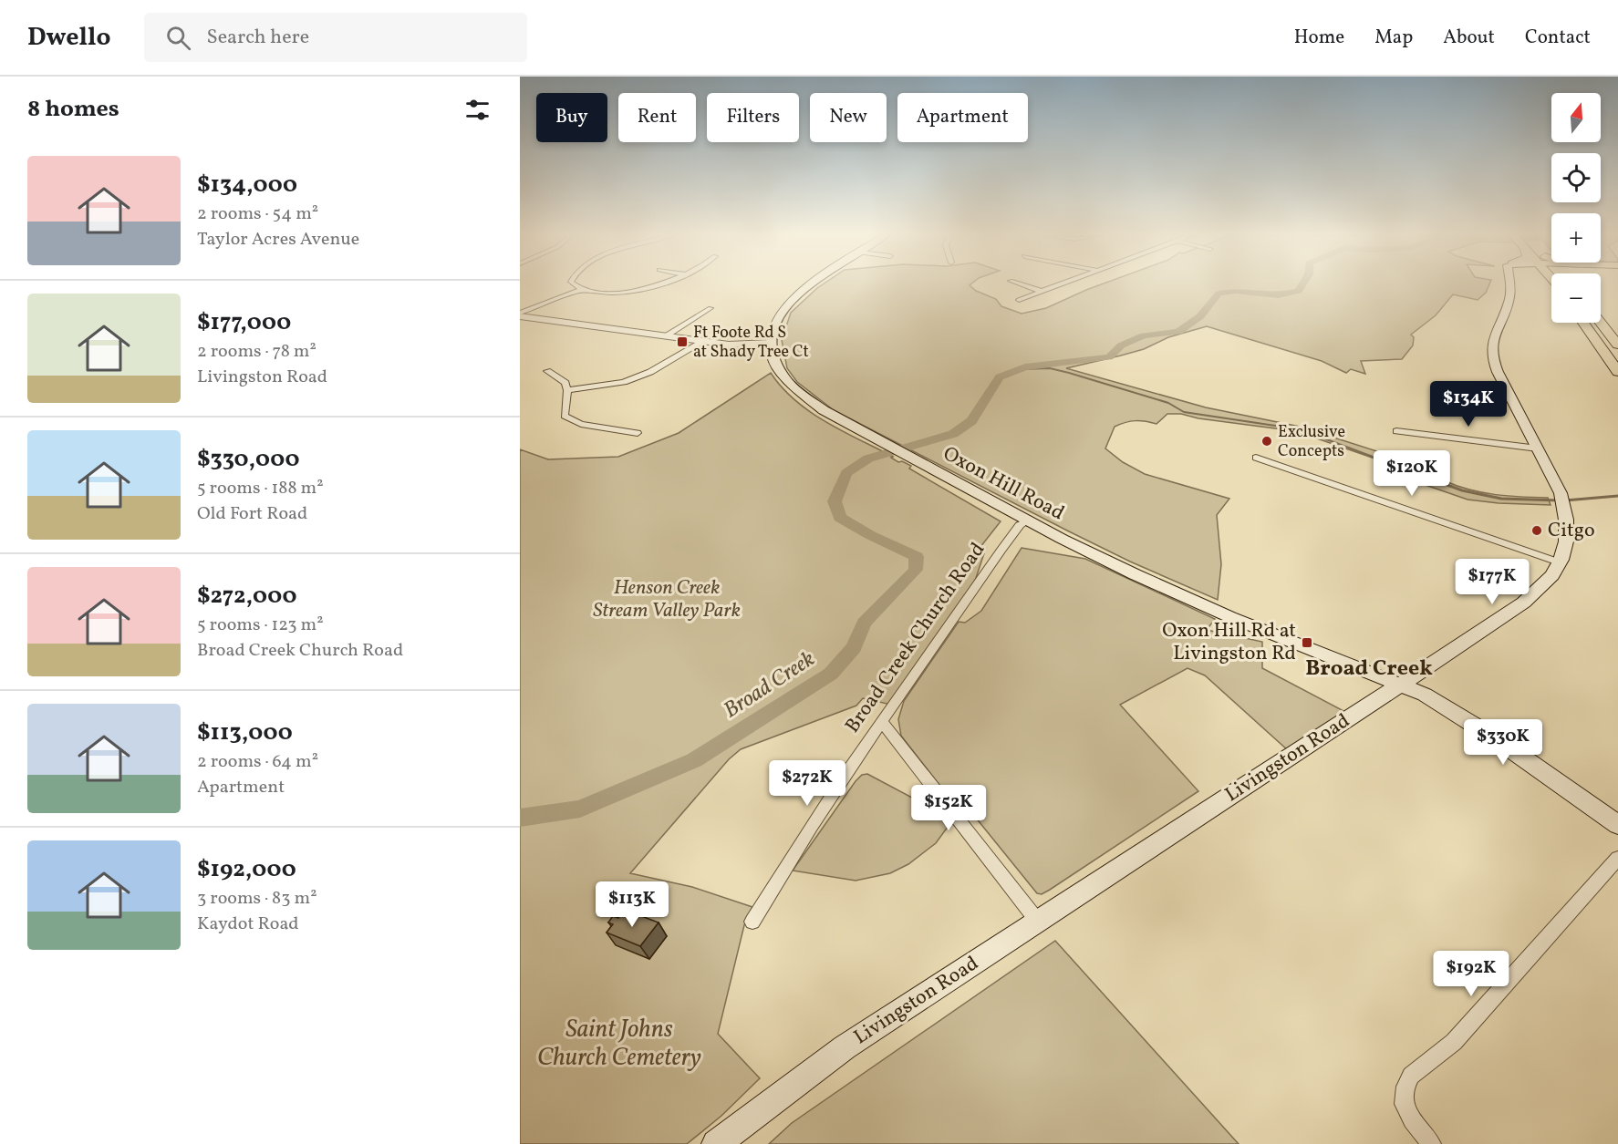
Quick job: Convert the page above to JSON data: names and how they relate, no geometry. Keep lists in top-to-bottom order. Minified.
{"streets":{"main road":["Oxon Hill Road","Livingston Road"],"street":["Broad Creek Church Road"]},"crossings":[["Oxon Hill Road","Broad Creek Church Road"],["Oxon Hill Road","Livingston Road"]],"districts":["Broad Creek"],"water":["Broad Creek"],"parks":["Henson Creek Stream Valley Park","Saint Johns Church Cemetery"],"places":{"transit":["Ft Foote Rd S at Shady Tree Ct","Oxon Hill Rd at Livingston Rd"],"other":["Exclusive Concepts","Citgo"]},"north":"top","page":{"header":"Dwello","search":"Search here","nav":["Home","Map","About","Contact"],"heading":"8 homes","map_buttons":["+","−"],"chip":["Buy","Rent","Filters","New","Apartment"],"list":[{"name":"$134,000","note":"2 rooms · 54 m² · Taylor Acres Avenue"},{"name":"$177,000","note":"2 rooms · 78 m² · Livingston Road"},{"name":"$330,000","note":"5 rooms · 188 m² · Old Fort Road"},{"name":"$272,000","note":"5 rooms · 123 m² · Broad Creek Church Road"},{"name":"$113,000","note":"2 rooms · 64 m² · Apartment"},{"name":"$192,000","note":"3 rooms · 83 m² · Kaydot Road"}],"price":["$134K","$120K","$177K","$330K","$272K","$152K","$113K","$192K"]}}
